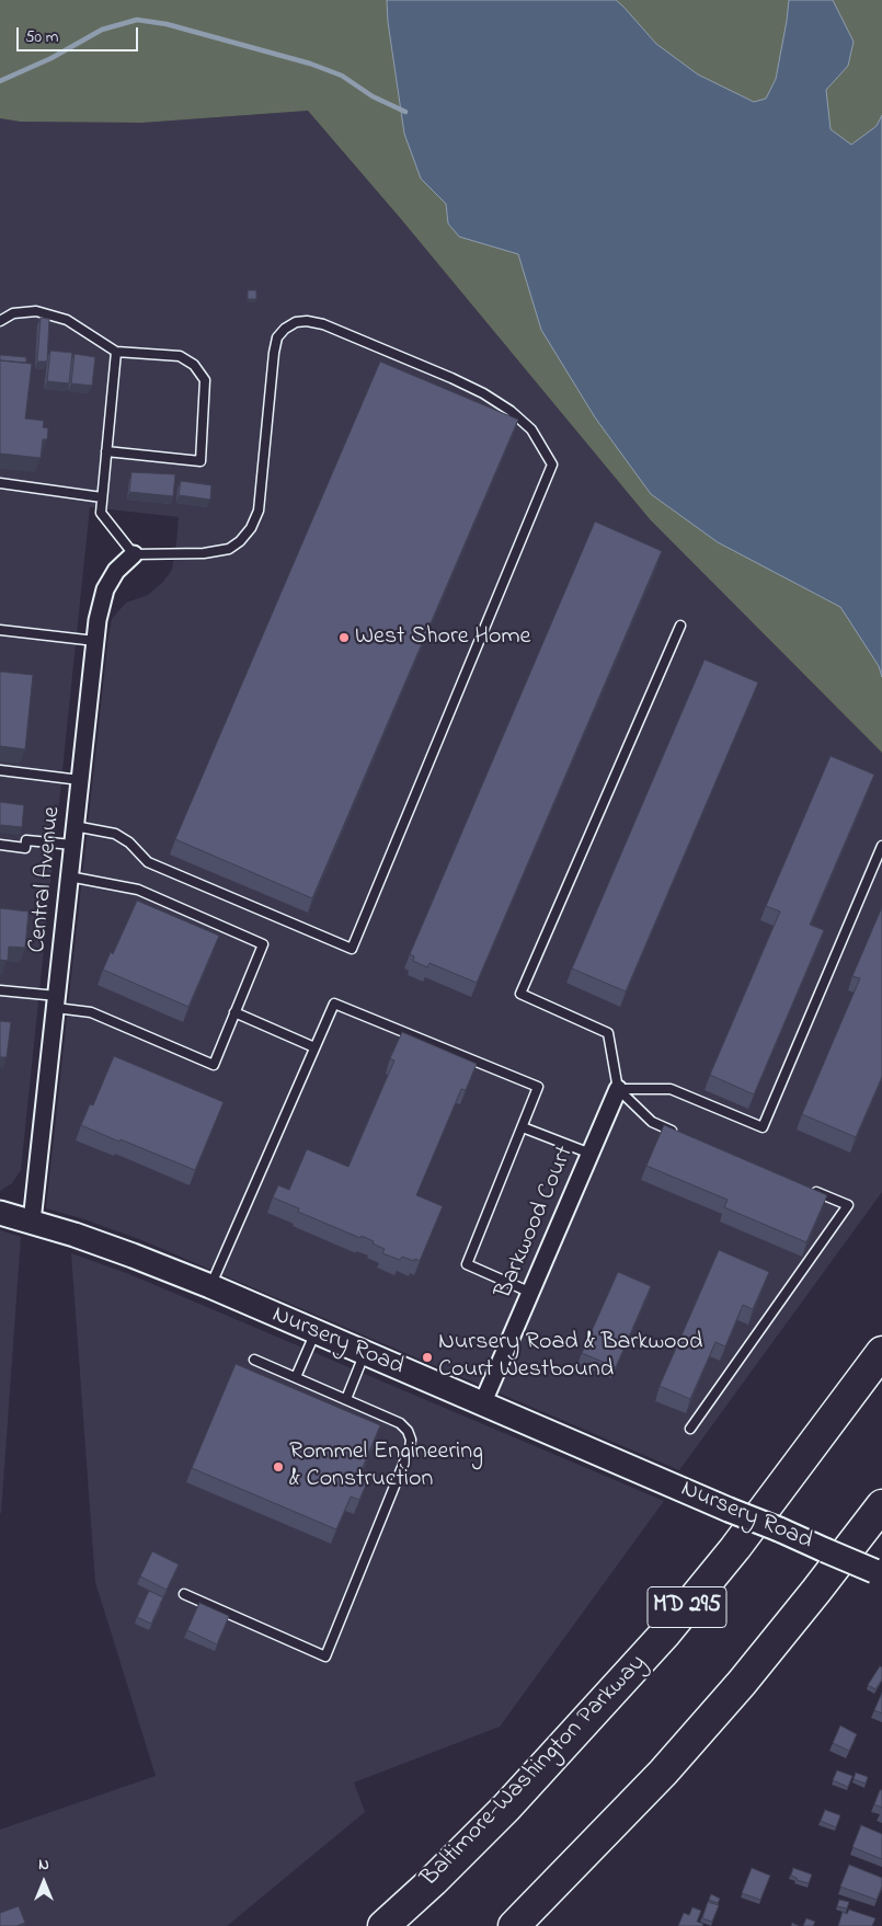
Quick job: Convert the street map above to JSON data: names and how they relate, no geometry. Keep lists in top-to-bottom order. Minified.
{"streets":{"highway":["MD 295","Baltimore-Washington Parkway"],"main road":["Nursery Road"],"street":["Central Avenue","Barkwood Court"]},"crossings":[["Central Avenue","Nursery Road"],["Barkwood Court","Nursery Road"]],"places":["West Shore Home","Nursery Road & Barkwood Court Westbound","Rommel Engineering & Construction"],"scale_bar":"50 m","north":"top"}
